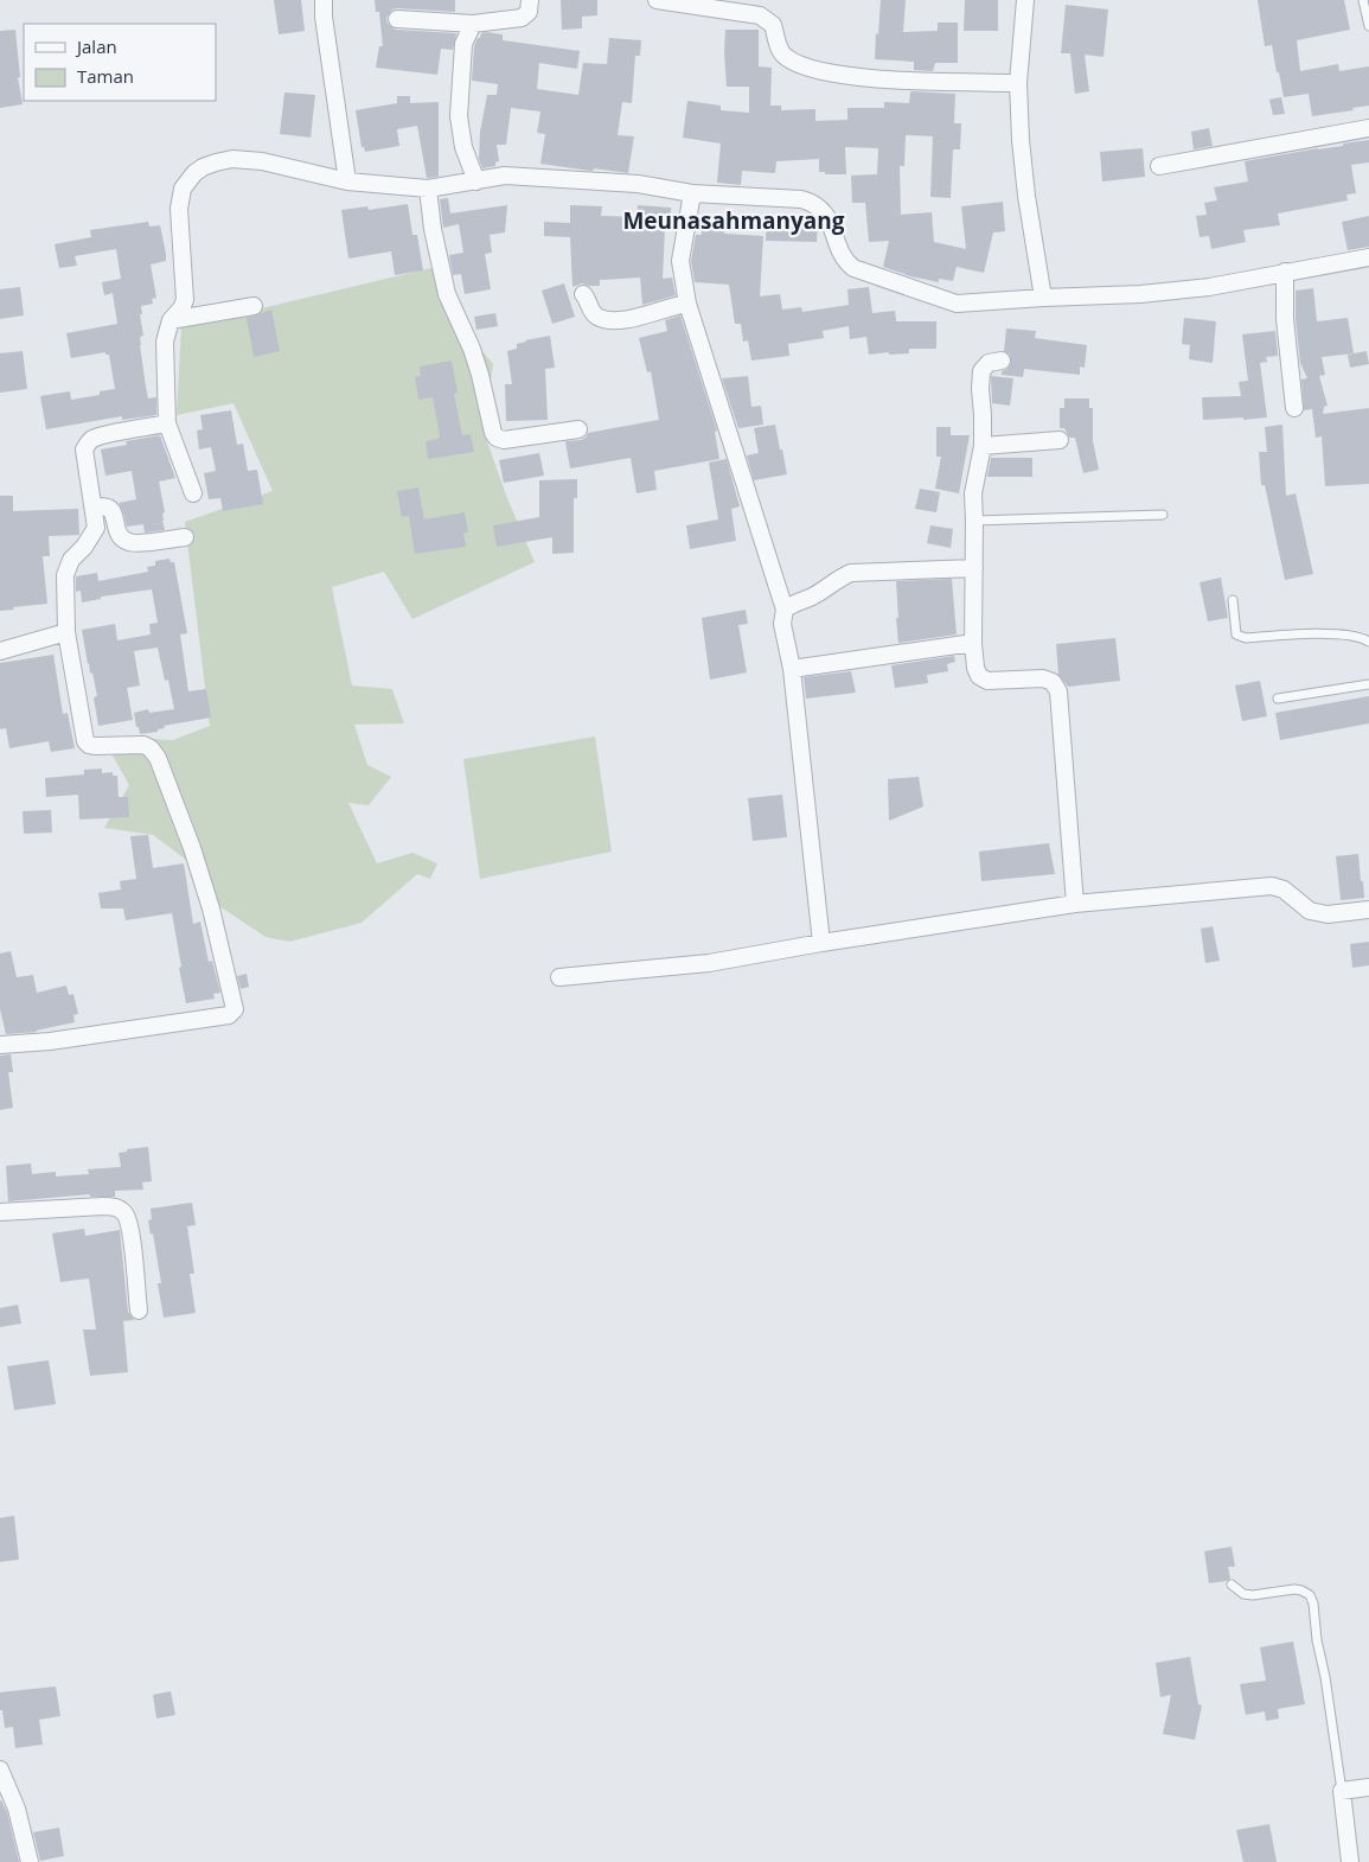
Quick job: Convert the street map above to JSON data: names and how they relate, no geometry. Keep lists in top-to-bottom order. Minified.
{"districts":["Meunasahmanyang"],"legend":["Jalan","Taman"]}
